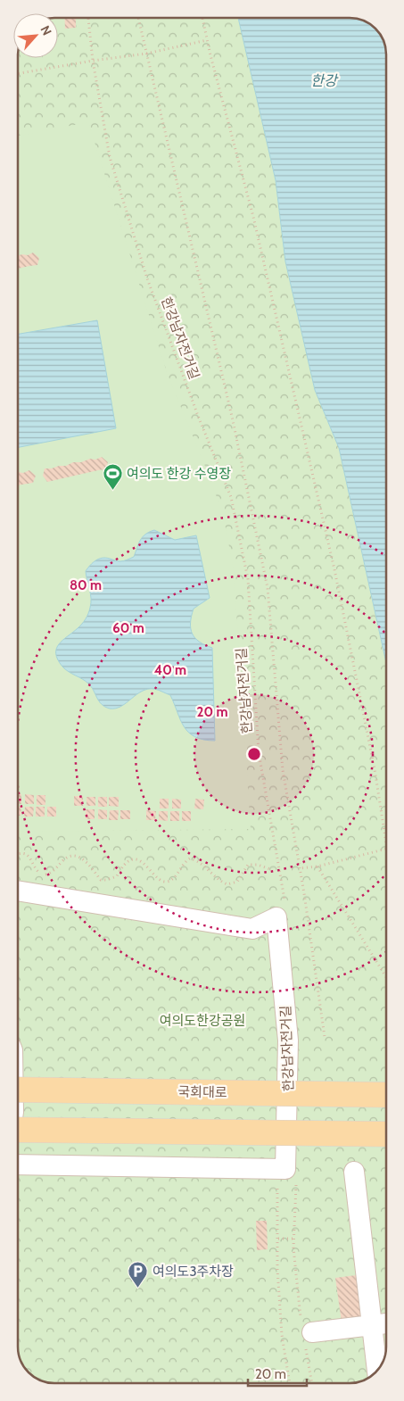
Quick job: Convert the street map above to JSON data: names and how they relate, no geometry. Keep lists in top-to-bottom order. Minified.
{"streets":{"main road":["국회대로"],"path":["한강남자전거길"]},"water":["한강"],"parks":["여의도한강공원"],"places":{"sports":["여의도 한강 수영장"],"parking":["여의도3주차장"]},"scale_bar":"20 m","north":"top right","rings":["80 m","60 m","40 m","20 m"]}
